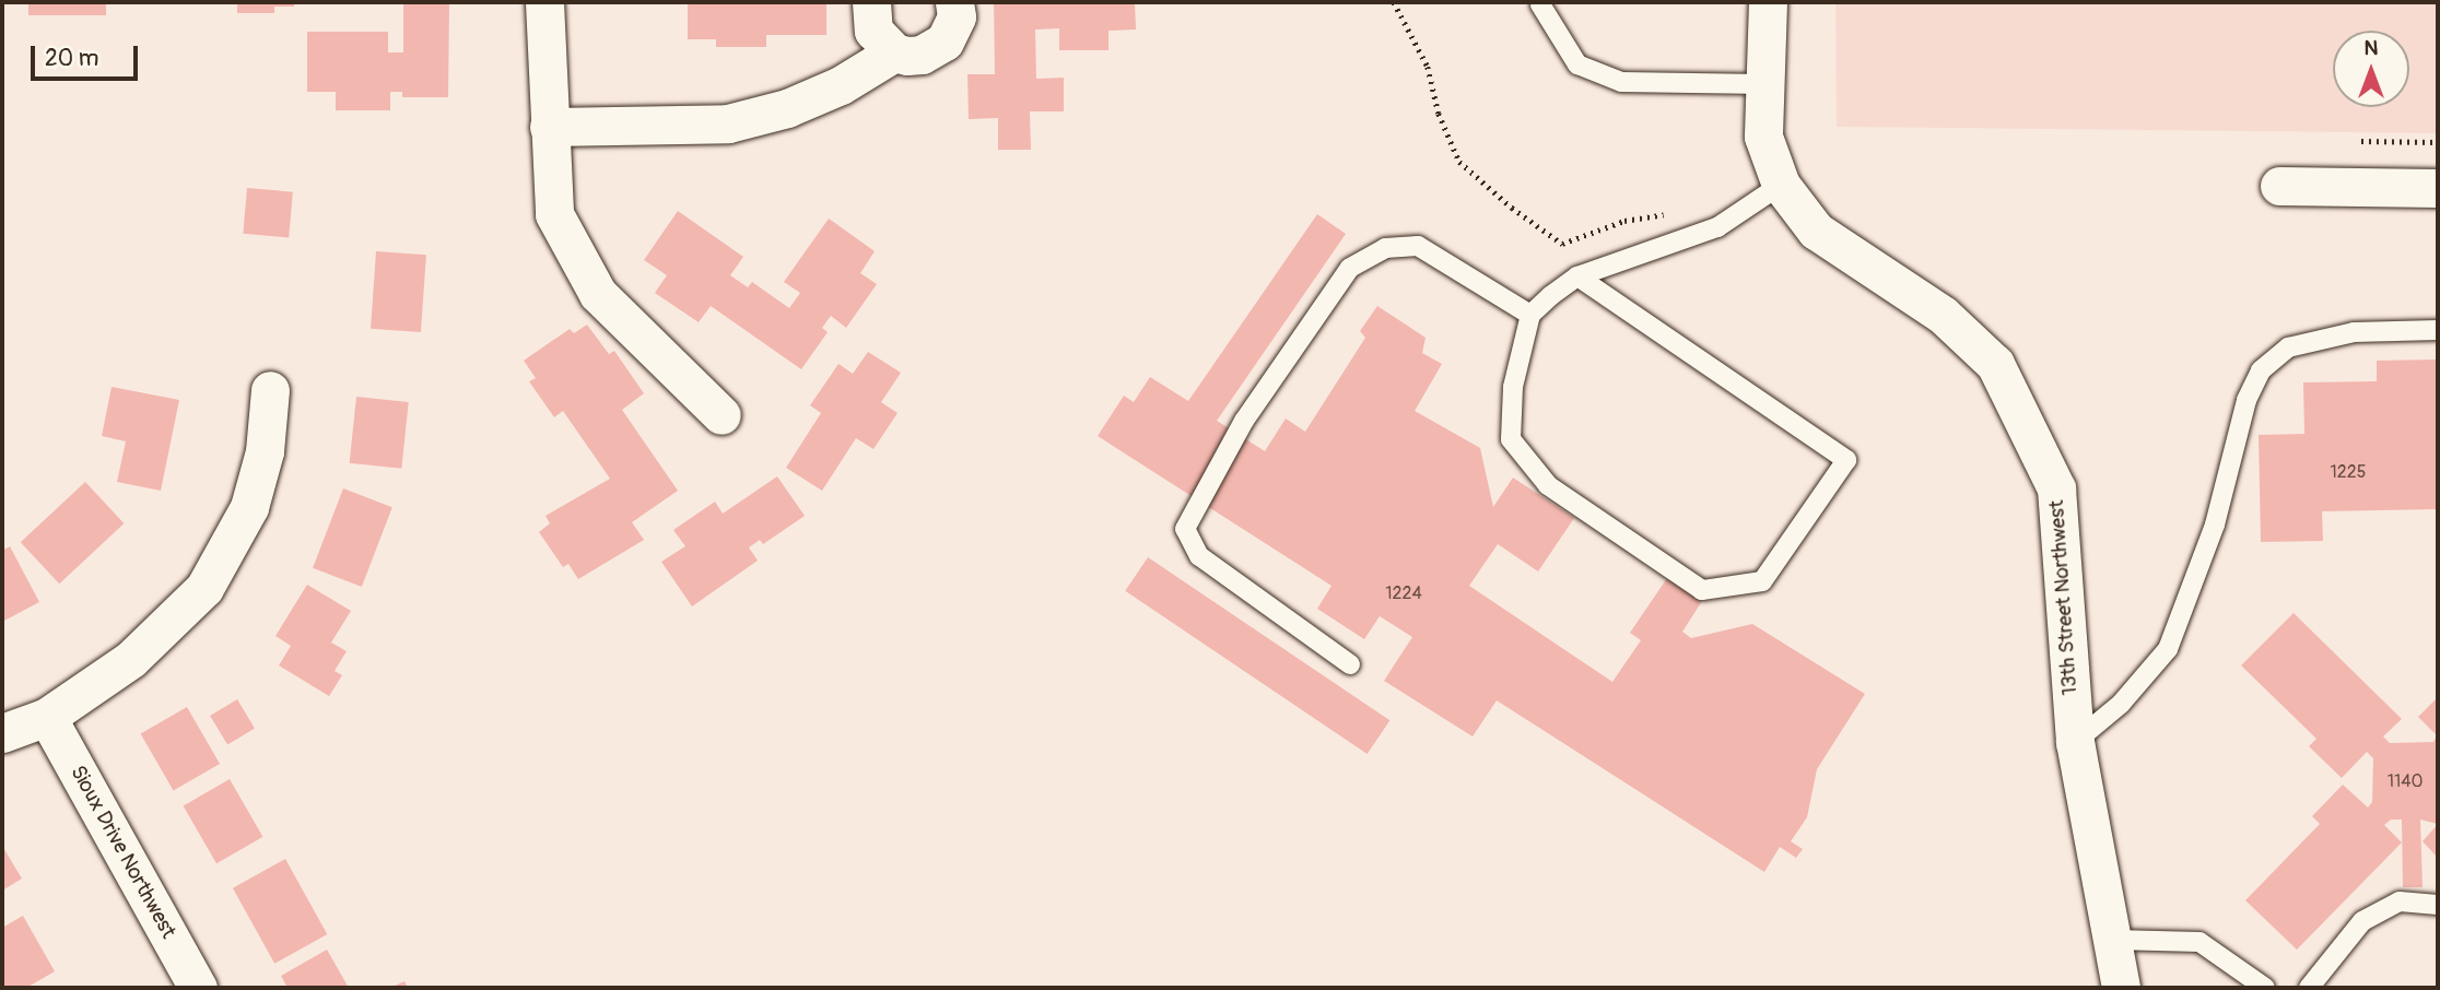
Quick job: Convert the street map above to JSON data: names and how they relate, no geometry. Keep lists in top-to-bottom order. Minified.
{"streets":{"street":["13th Street Northwest","Sioux Drive Northwest"]},"house_numbers":["1225","1224","1140"],"scale_bar":"20 m","north":"top"}
